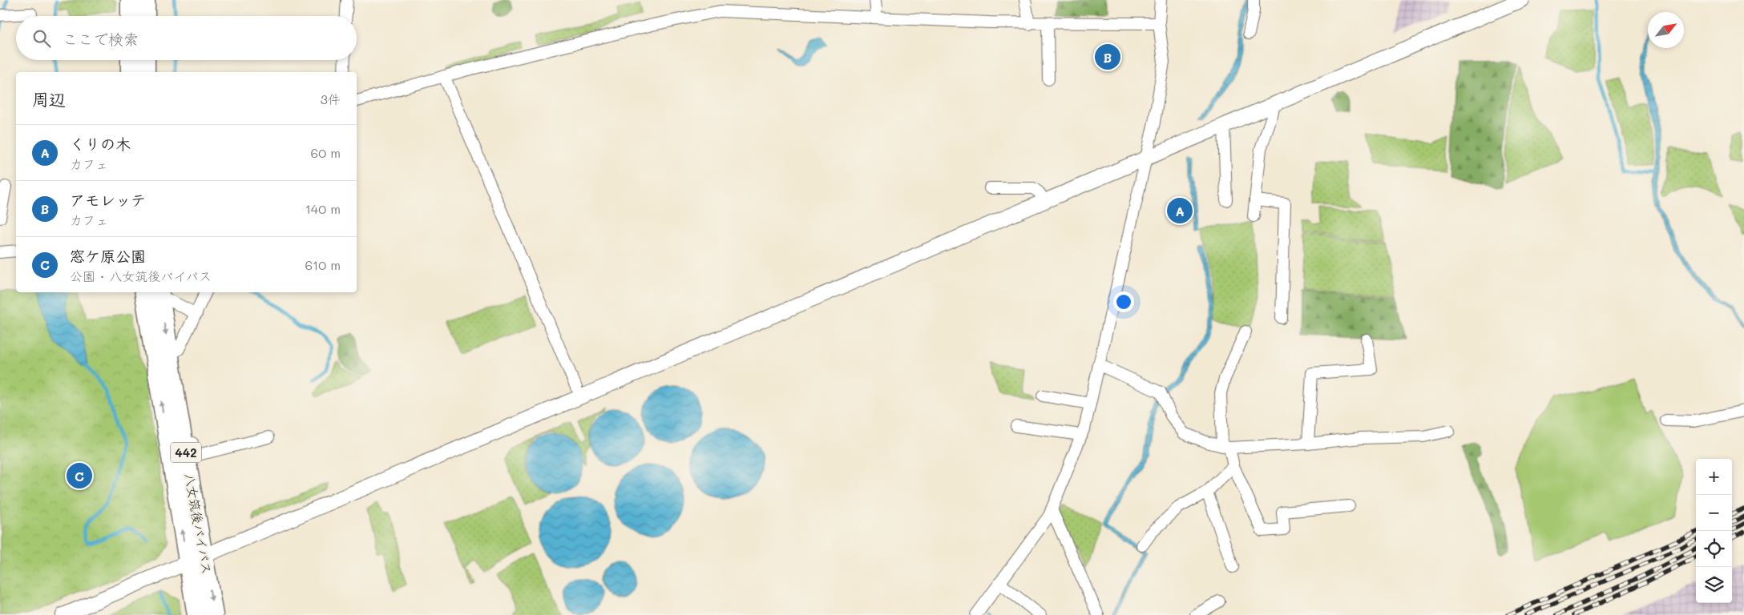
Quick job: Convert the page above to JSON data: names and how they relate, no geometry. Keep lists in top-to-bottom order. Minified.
{"streets":{"highway":["442","八女筑後バイパス"]},"north":"top right","page":{"search":"ここで検索","pins":["B","A","C"],"heading":["周辺","3件"],"list":[{"mark":"A","name":"くりの木","note":"カフェ","value":"60 m"},{"mark":"B","name":"アモレッテ","note":"カフェ","value":"140 m"},{"mark":"C","name":"窓ケ原公園","note":"公園 · 八女筑後バイパス","value":"610 m"}],"map_buttons":["+","−"]}}
